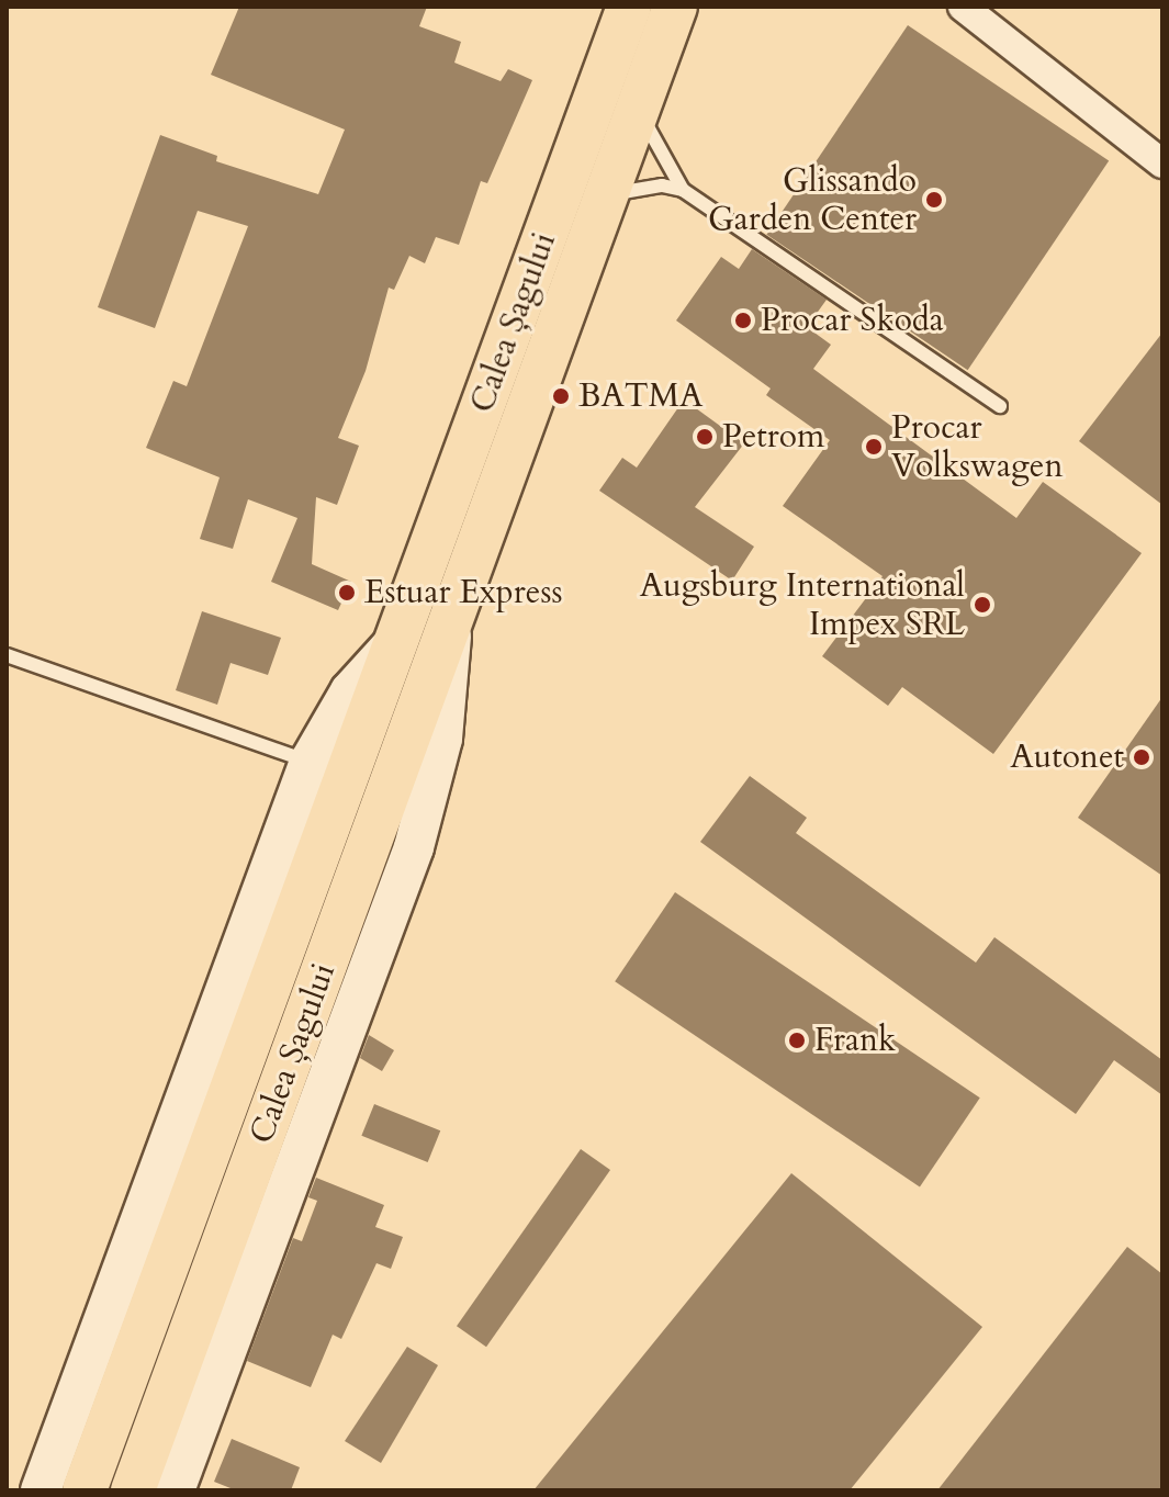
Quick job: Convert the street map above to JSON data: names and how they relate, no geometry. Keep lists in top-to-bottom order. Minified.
{"streets":{"main road":["Calea Șagului"]},"places":["Glissando Garden Center","Procar Skoda","BATMA","Petrom","Procar Volkswagen","Estuar Express","Augsburg International Impex SRL","Autonet","Frank"]}
